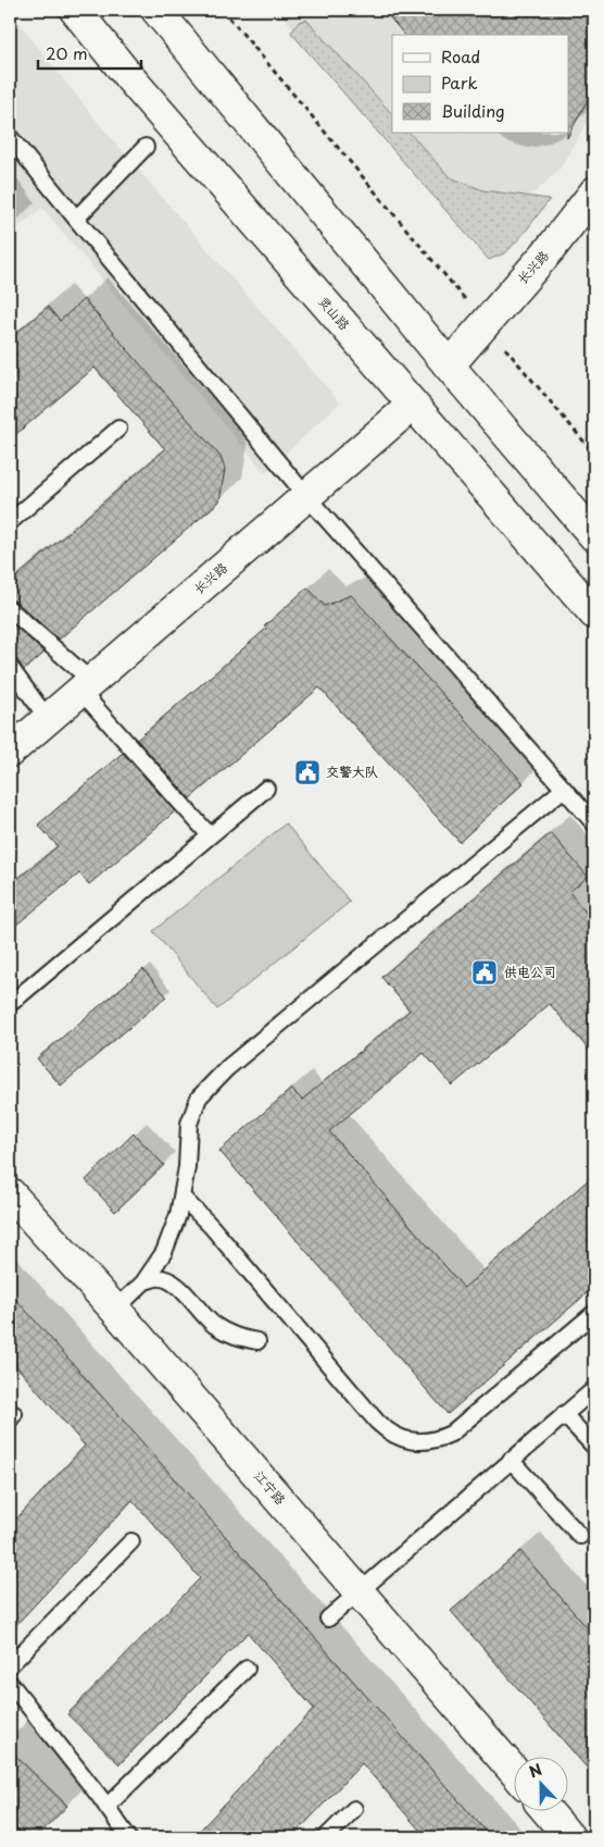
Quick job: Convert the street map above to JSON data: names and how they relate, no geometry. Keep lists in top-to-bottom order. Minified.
{"streets":{"main road":["长兴路","灵山路","江宁路"]},"crossings":[["长兴路","灵山路"]],"places":{"public building":["交警大队","供电公司"]},"legend":["Road","Park","Building"],"scale_bar":"20 m","north":"top"}
